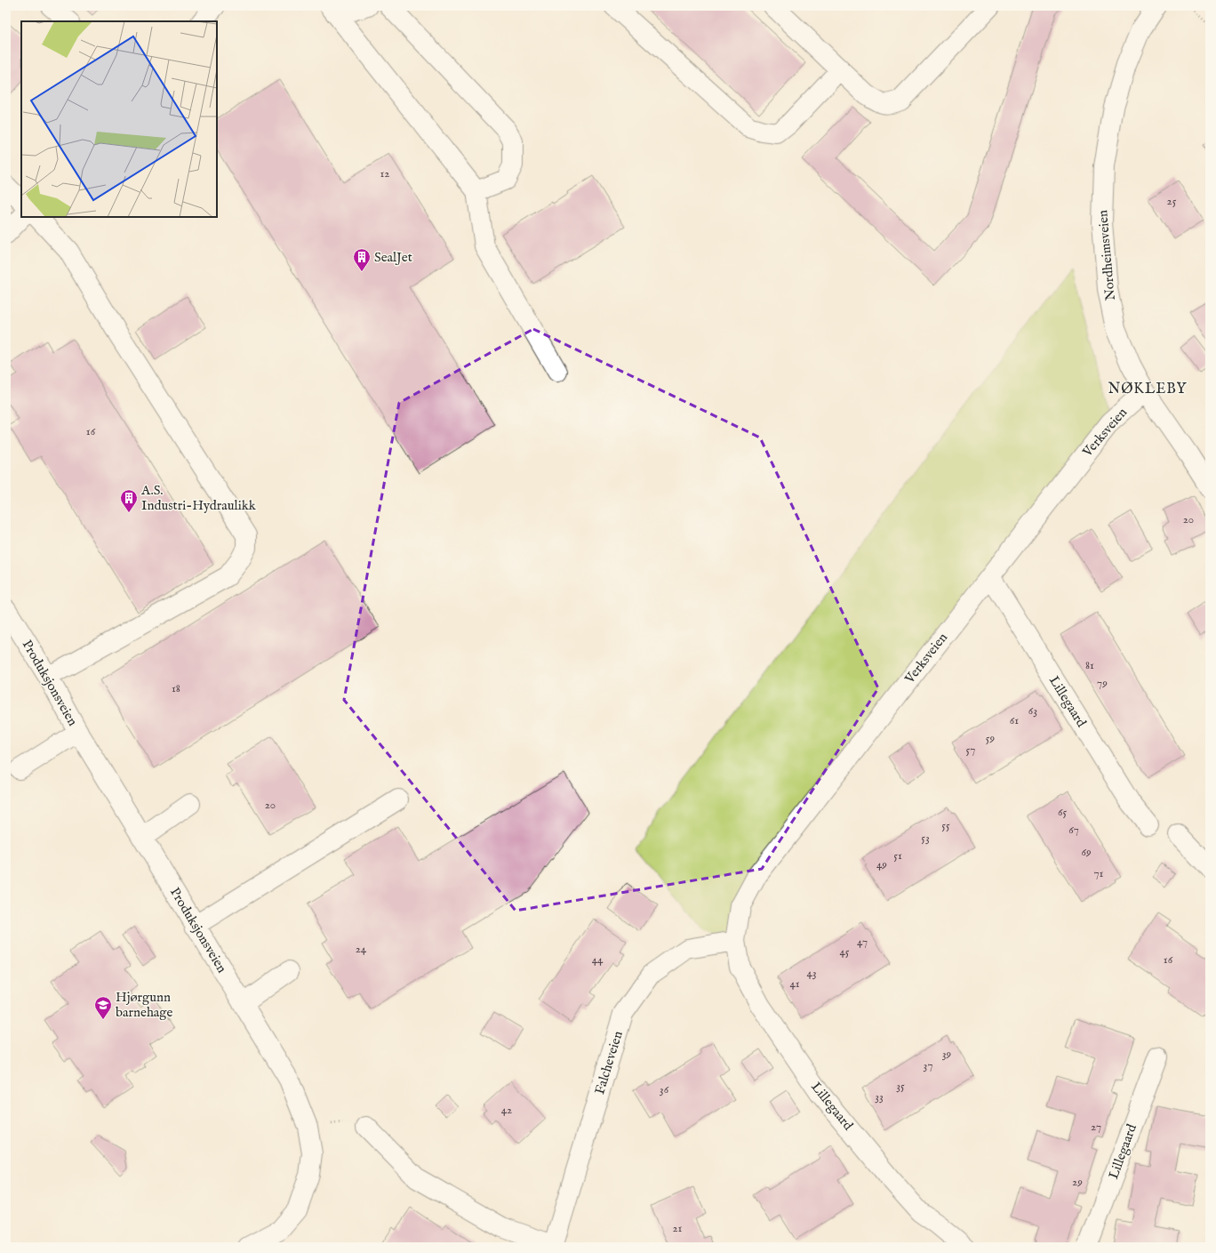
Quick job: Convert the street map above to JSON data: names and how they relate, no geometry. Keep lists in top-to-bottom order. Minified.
{"streets":{"street":["Nordheimsveien","Verksveien","Produksjonsveien","Lillegaard","Falcheveien"]},"crossings":[["Nordheimsveien","Verksveien"],["Verksveien","Lillegaard"],["Verksveien","Falcheveien"],["Lillegaard","Falcheveien"]],"districts":["NØKLEBY"],"places":{"building":["SealJet","A.S. Industri-Hydraulikk"],"school or university":["Hjørgunn barnehage"]},"house_numbers":["12","25","16","20","81","79","18","63","61","59","57","20","65","55","67","53","69","51","49","71","47","24","45","44","16","43","41","39","37","35","36","33","42","27","29","21"]}
